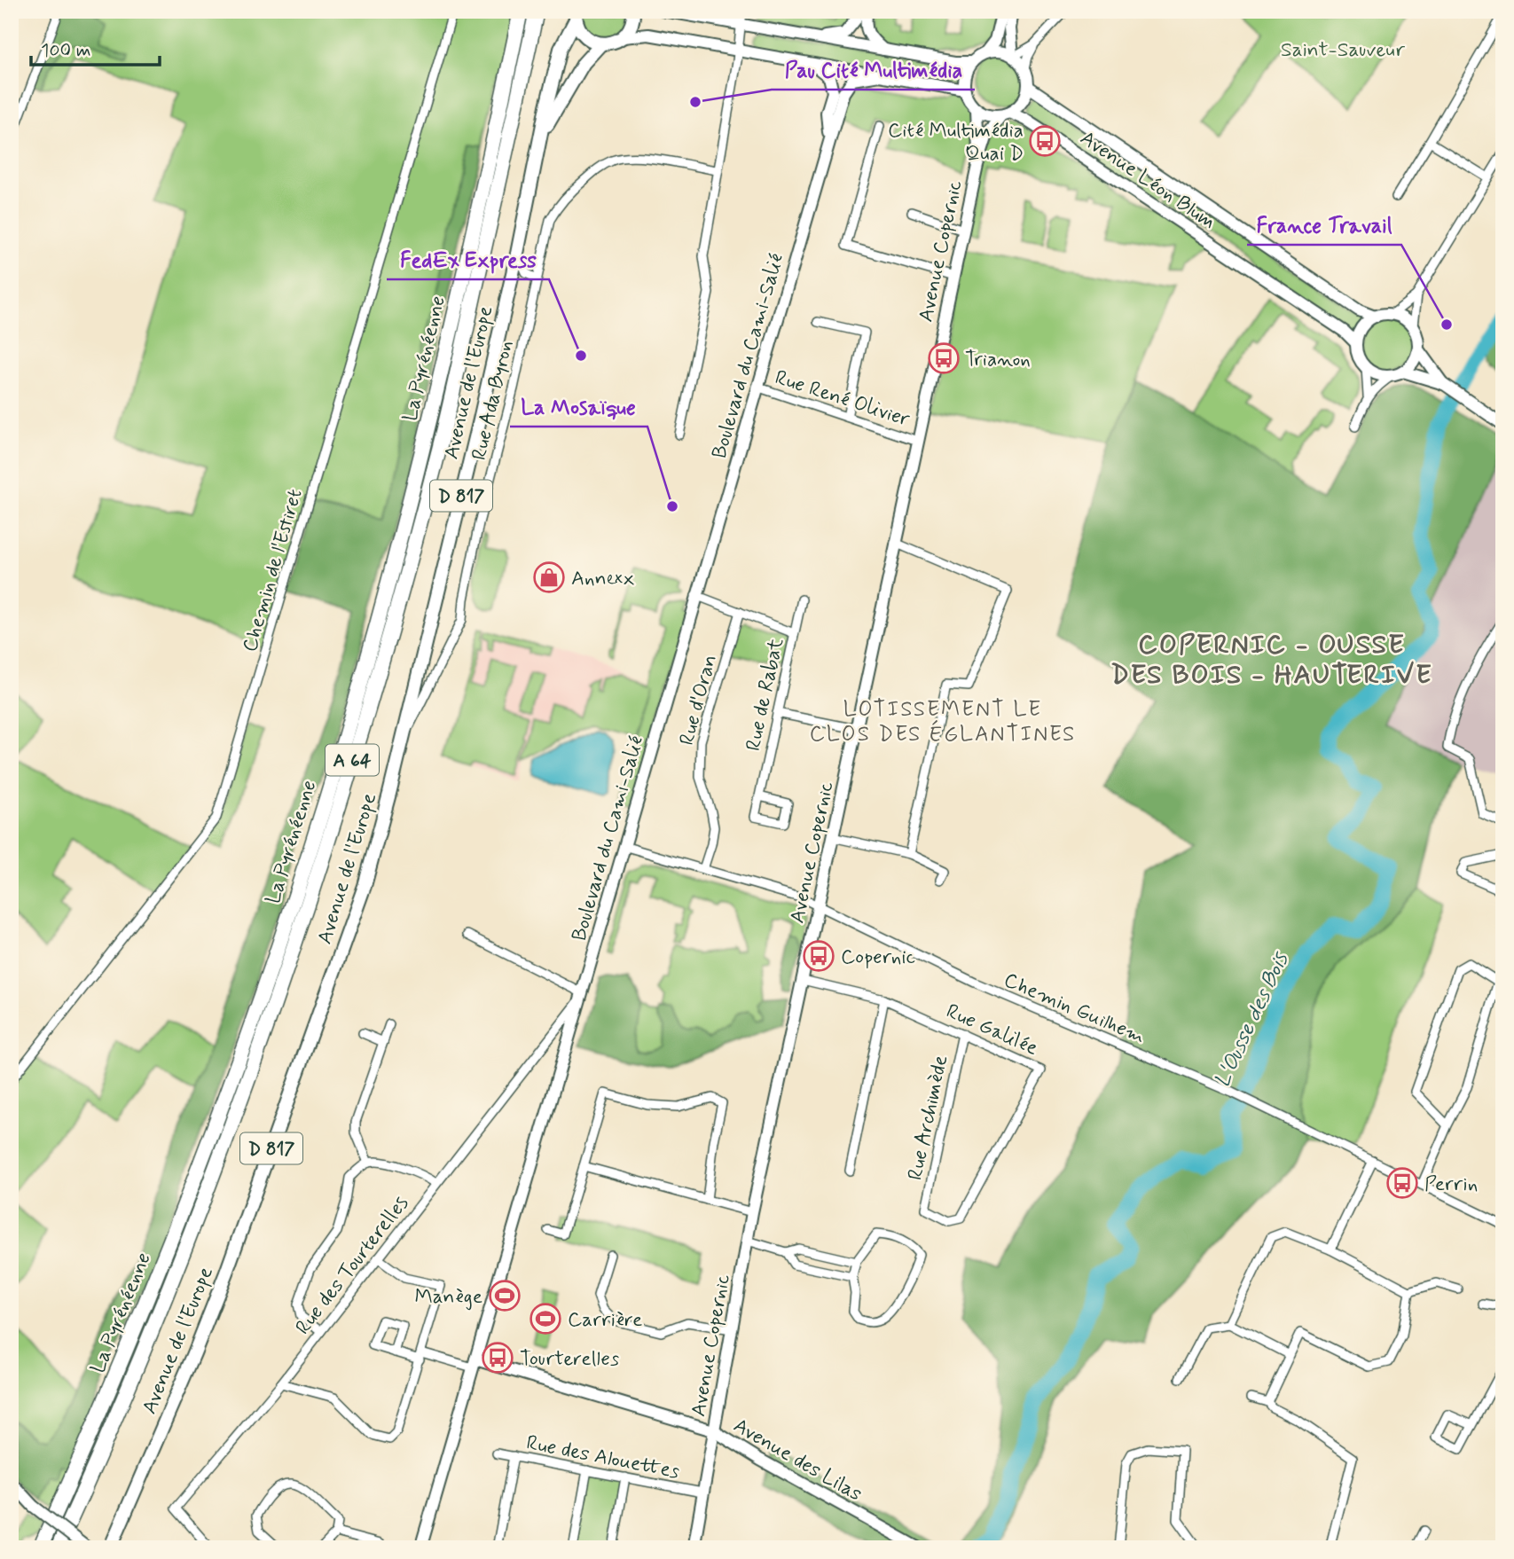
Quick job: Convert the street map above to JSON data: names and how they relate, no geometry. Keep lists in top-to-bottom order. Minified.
{"streets":{"highway":["La Pyrénéenne","A 64"],"main road":["Avenue de l'Europe","D 817"],"street":["Avenue Léon Blum","Avenue Copernic","Boulevard du Cami-Salié","Rue René Olivier","Rue Ada Byron","Chemin de l'Estiret","Rue de Rabat","Rue d'Oran","Chemin Guilhem","Rue Galilée","Rue Archimède","Rue des Tourterelles","Rue des Alouettes","Avenue des Lilas"]},"crossings":[["Avenue Léon Blum","Avenue Copernic"],["Avenue Copernic","Rue René Olivier"],["Avenue Copernic","Chemin Guilhem"],["Avenue Copernic","Rue Galilée"],["Avenue Copernic","Rue des Alouettes"],["Avenue Copernic","Avenue des Lilas"],["Boulevard du Cami-Salié","Rue René Olivier"],["Boulevard du Cami-Salié","Chemin Guilhem"],["Boulevard du Cami-Salié","Rue des Tourterelles"],["Boulevard du Cami-Salié","Avenue des Lilas"],["Avenue de l'Europe","Rue Ada Byron"],["Rue d'Oran","Chemin Guilhem"],["Rue Galilée","Rue Archimède"]],"districts":["COPERNIC - OUSSE DES BOIS - HAUTERIVE","LOTISSEMENT LE CLOS DES ÉGLANTINES"],"water":["L'Ousse des Bois"],"parks":["Saint-Sauveur"],"places":{"other":["Pau Cité Multimédia","France Travail","FedEx Express","La Mosaïque"],"bus stop":["Cité Multimédia Quai D","Trianon","Copernic","Perrin","Tourterelles"],"shop":["Annexx"],"sports":["Manège","Carrière"]},"scale_bar":"100 m"}
